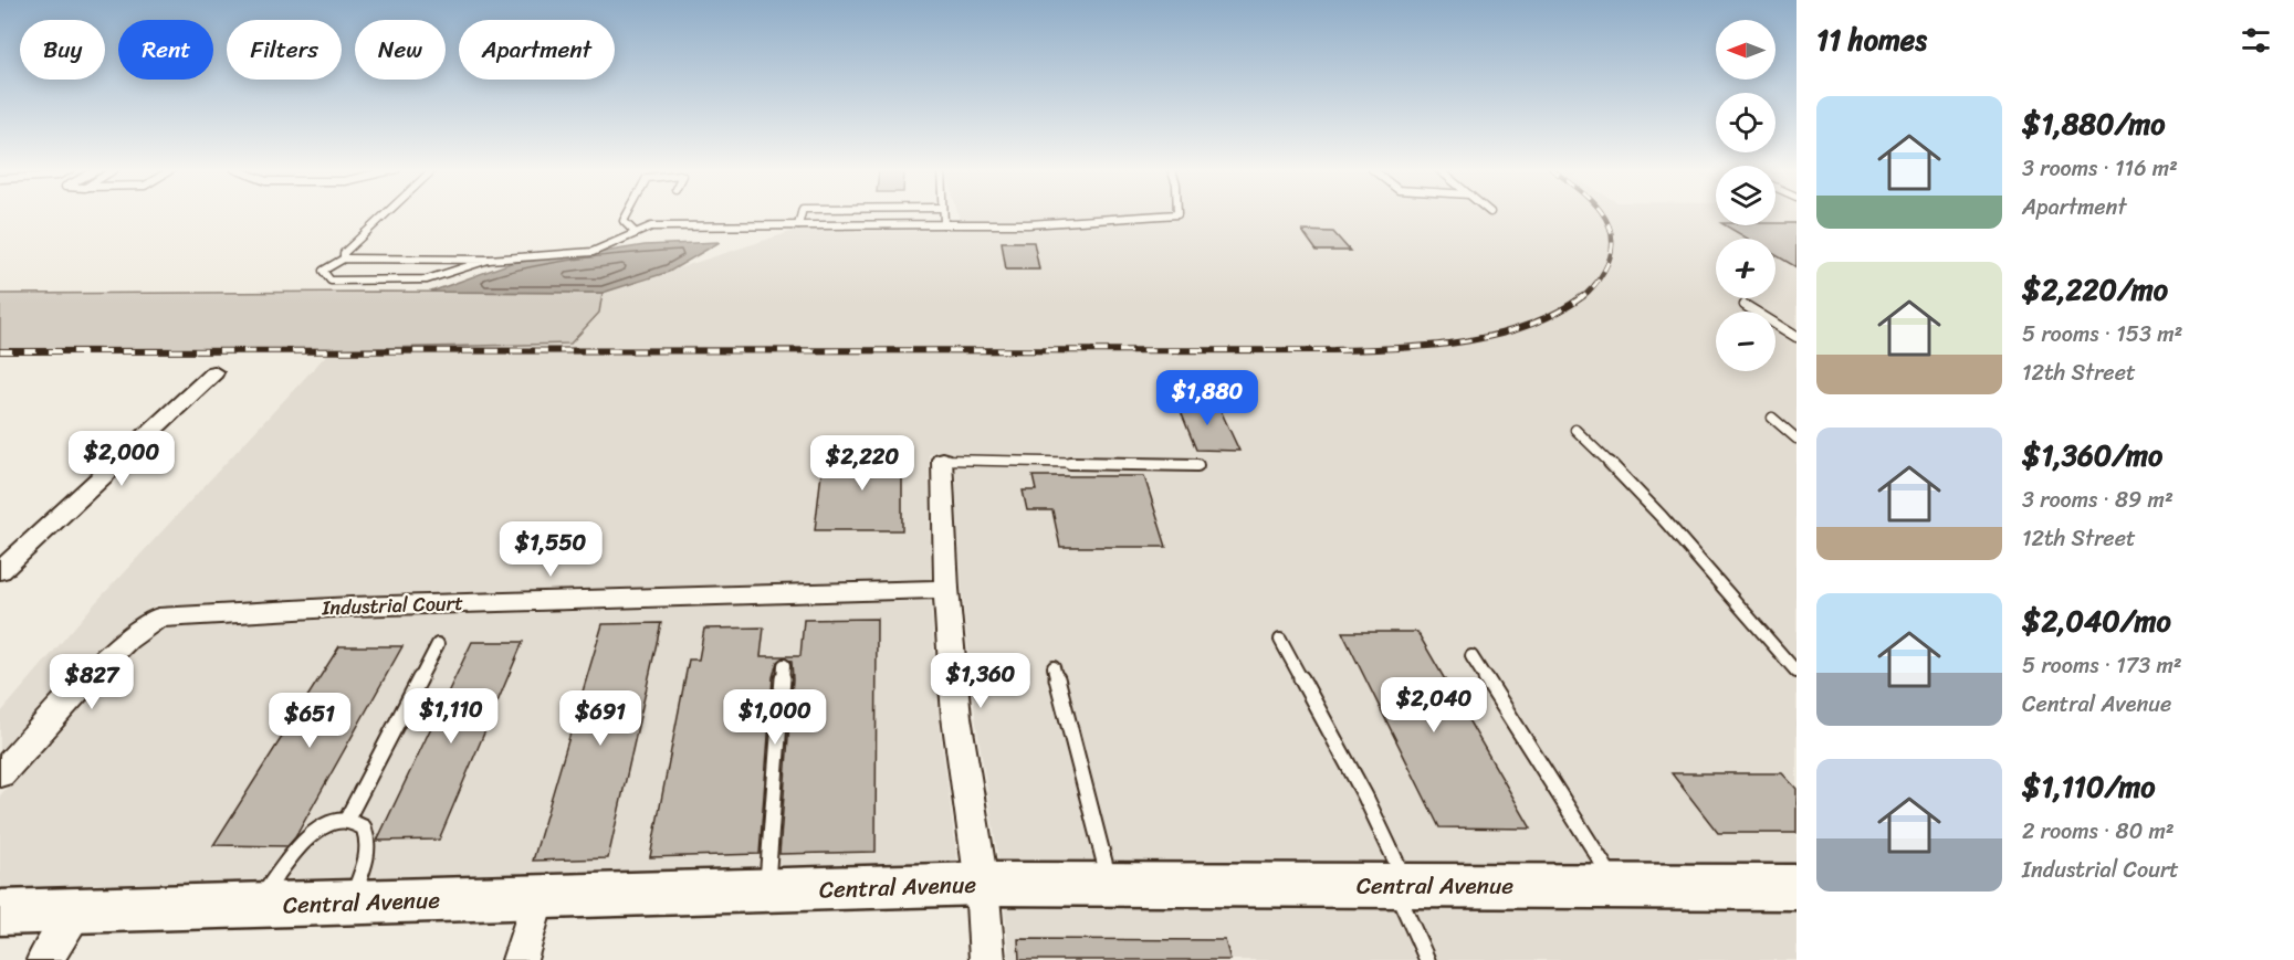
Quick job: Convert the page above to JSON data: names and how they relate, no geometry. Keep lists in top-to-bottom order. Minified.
{"streets":{"street":["Industrial Court","Central Avenue"]},"north":"left","page":{"heading":"11 homes","map_buttons":["+","−"],"chip":["Buy","Rent","Filters","New","Apartment"],"list":[{"name":"$1,880/mo","note":"3 rooms · 116 m² · Apartment"},{"name":"$2,220/mo","note":"5 rooms · 153 m² · 12th Street"},{"name":"$1,360/mo","note":"3 rooms · 89 m² · 12th Street"},{"name":"$2,040/mo","note":"5 rooms · 173 m² · Central Avenue"},{"name":"$1,110/mo","note":"2 rooms · 80 m² · Industrial Court"}],"price":["$1,880","$2,000","$2,220","$1,550","$1,360","$827","$2,040","$1,110","$1,000","$691","$651"]}}
